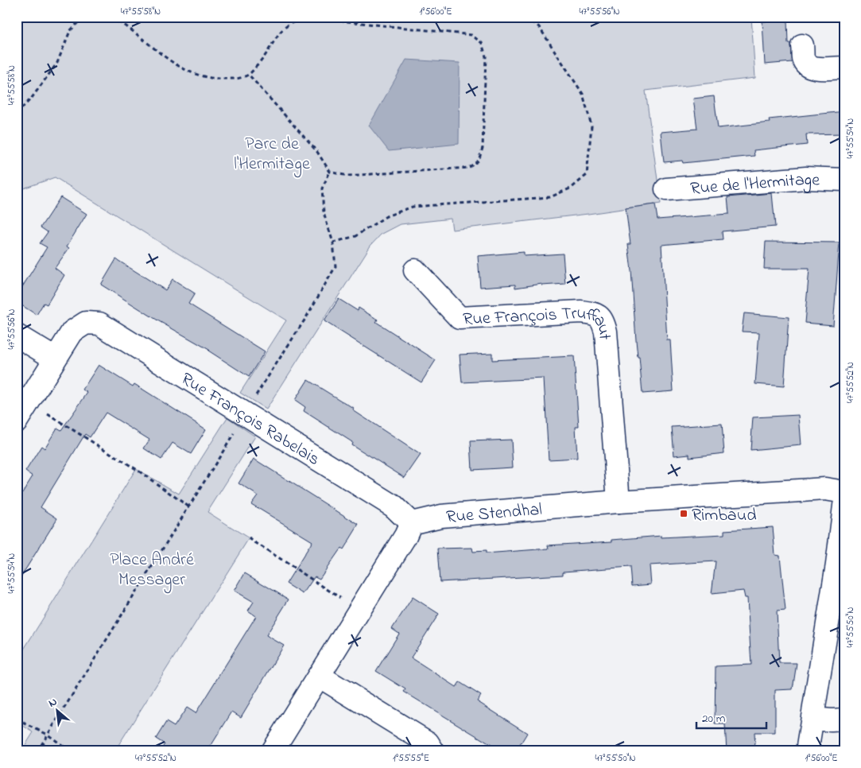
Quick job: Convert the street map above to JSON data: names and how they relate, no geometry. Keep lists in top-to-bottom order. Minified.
{"streets":{"street":["Rue de l'Hermitage","Rue François Truffaut","Rue François Rabelais","Rue Stendhal"]},"crossings":[["Rue François Truffaut","Rue Stendhal"],["Rue François Rabelais","Rue Stendhal"]],"parks":["Parc de l'Hermitage","Place André Messager"],"places":{"transit":["Rimbaud"]},"scale_bar":"20 m","north":"top left","coordinates":["47°55'58\"N","1°56'00\"E","47°55'56\"N","47°55'54\"N","47°55'52\"N","47°55'50\"N","1°55'55\"E"]}
